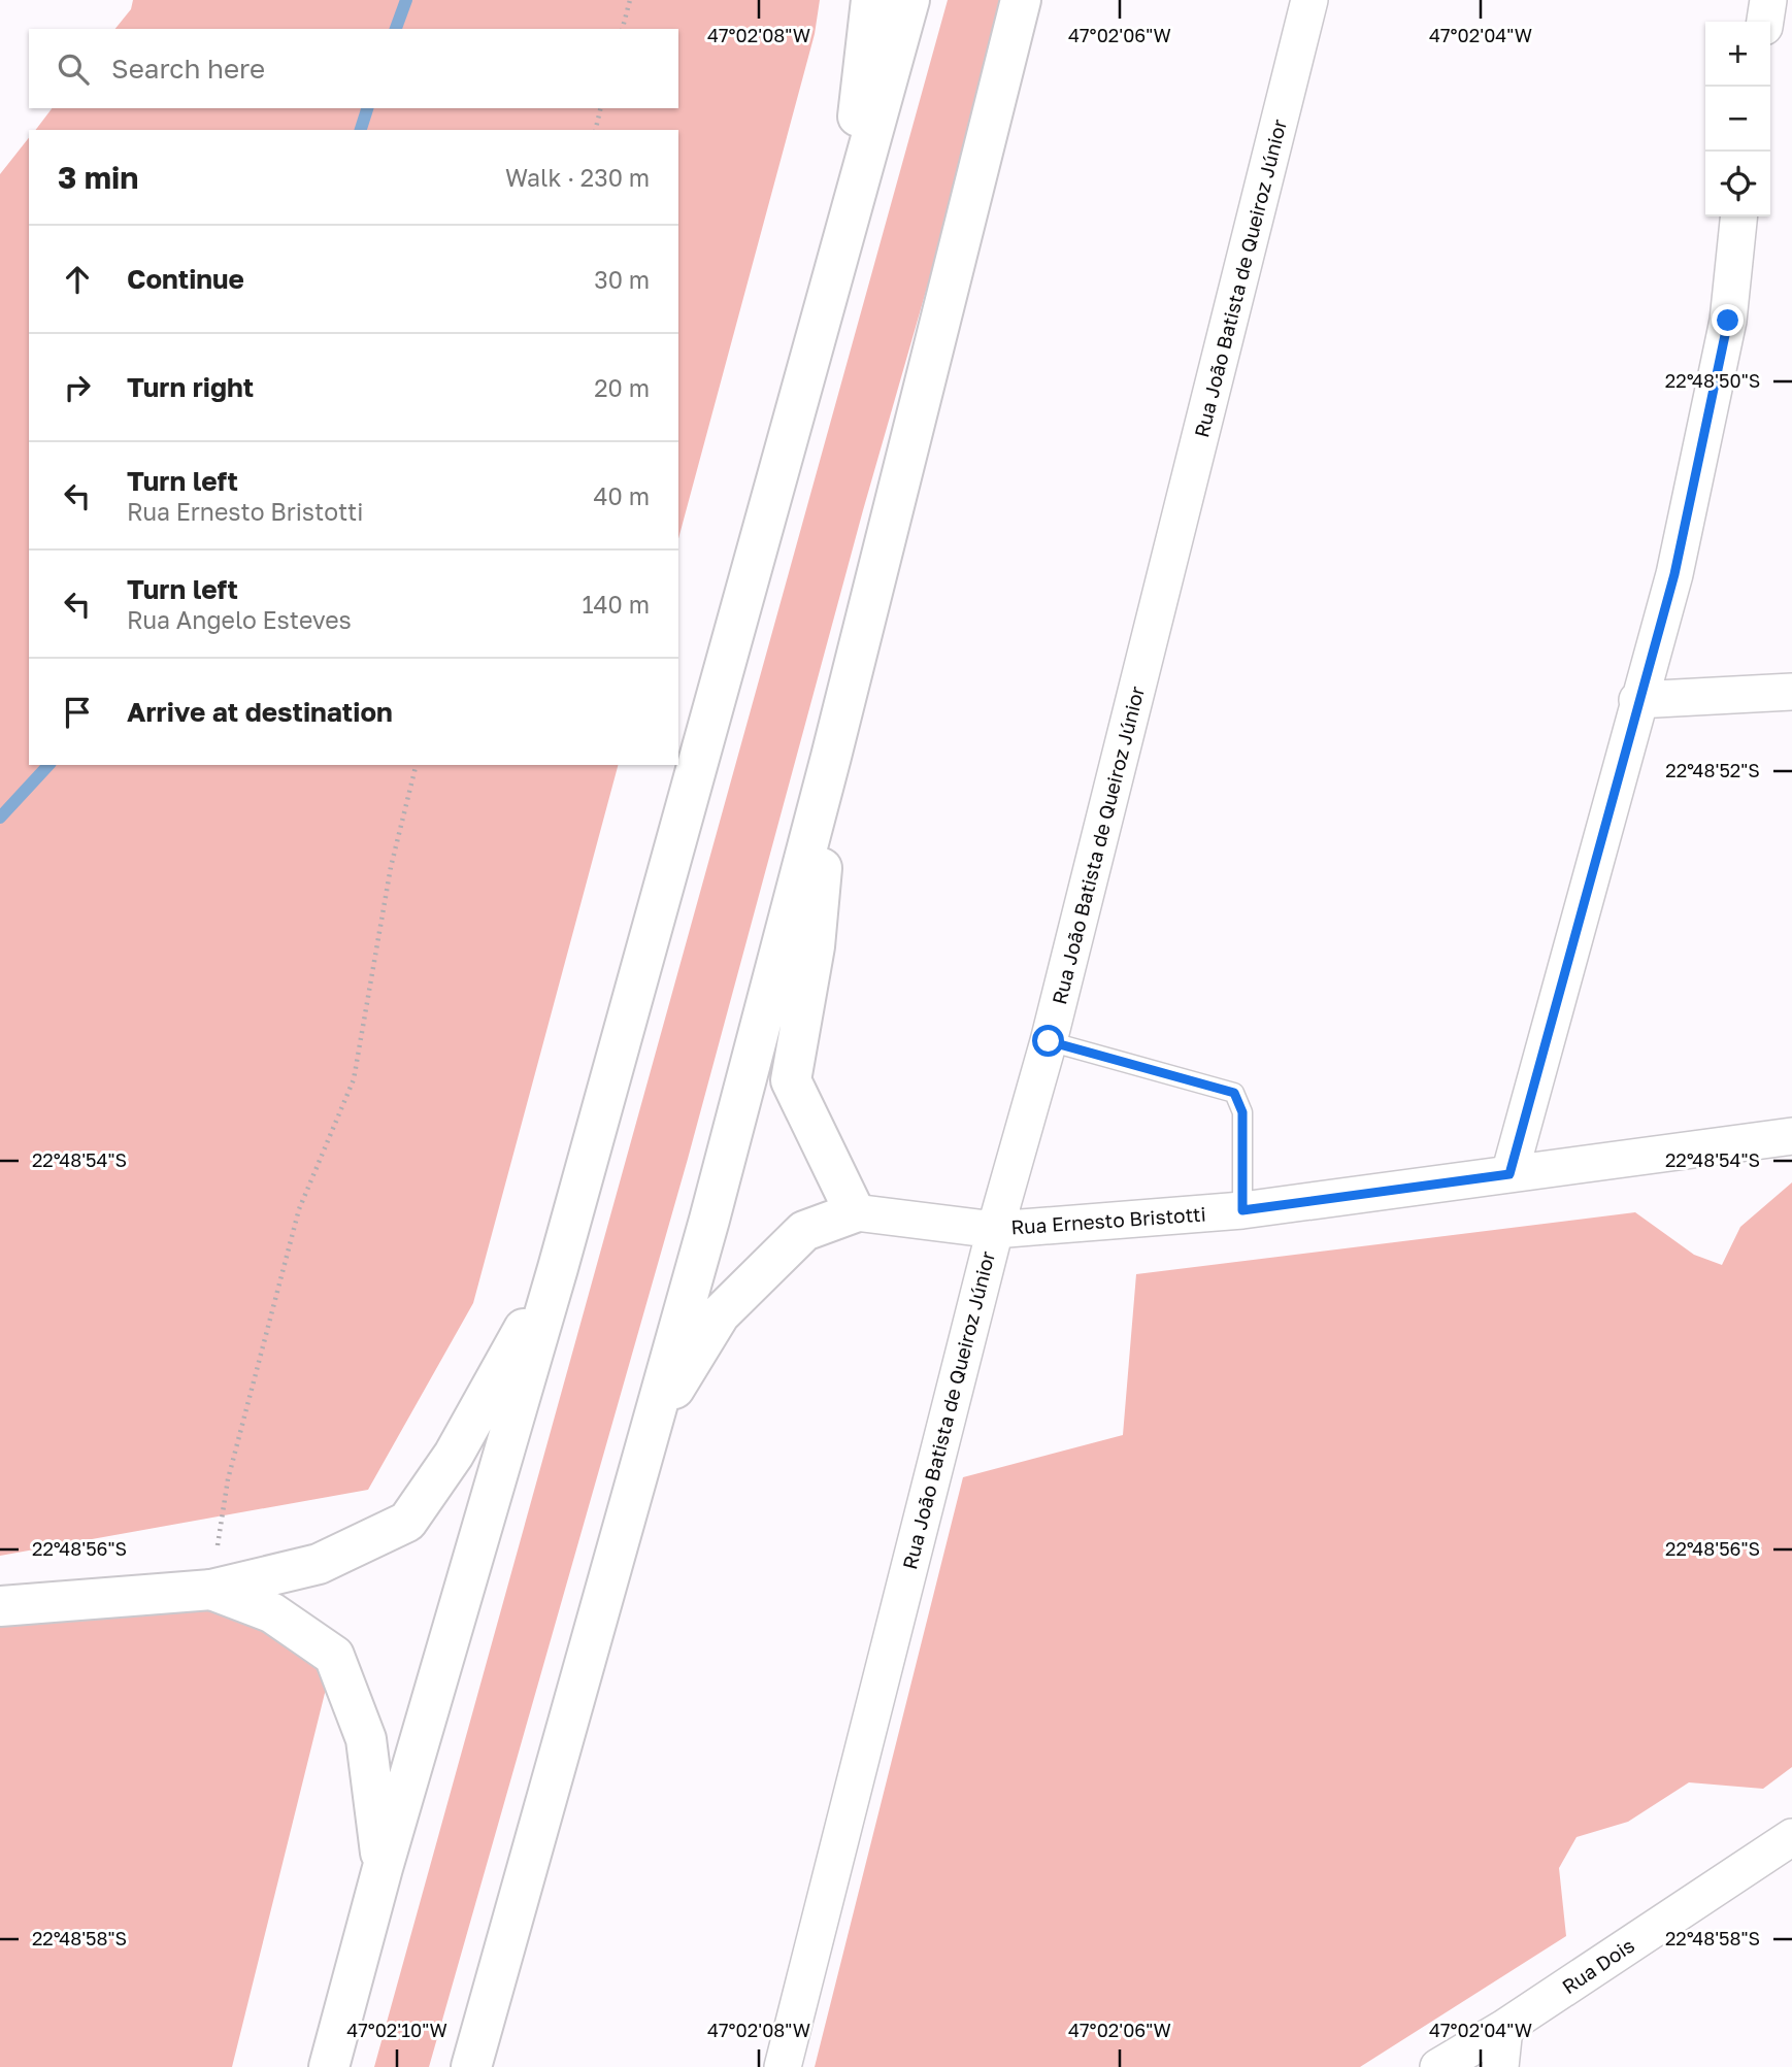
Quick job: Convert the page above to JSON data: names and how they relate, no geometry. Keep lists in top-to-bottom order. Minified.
{"streets":{"street":["Rua João Batista de Queiroz Júnior","Rua Ernesto Bristotti","Rua Dois"]},"crossings":[["Rua João Batista de Queiroz Júnior","Rua Ernesto Bristotti"]],"page":{"map_buttons":["+","−"],"search":"Search here","heading":["3 min","Walk · 230 m"],"list":[["Continue","30 m"],["Turn right","20 m"],["Turn left","Rua Ernesto Bristotti","40 m"],["Turn left","Rua Angelo Esteves","140 m"],"Arrive at destination"]},"coordinates":["47°02'08\"W","47°02'06\"W","47°02'04\"W","22°48'50\"S","22°48'52\"S","22°48'54\"S","22°48'56\"S","22°48'58\"S","47°02'10\"W"]}
